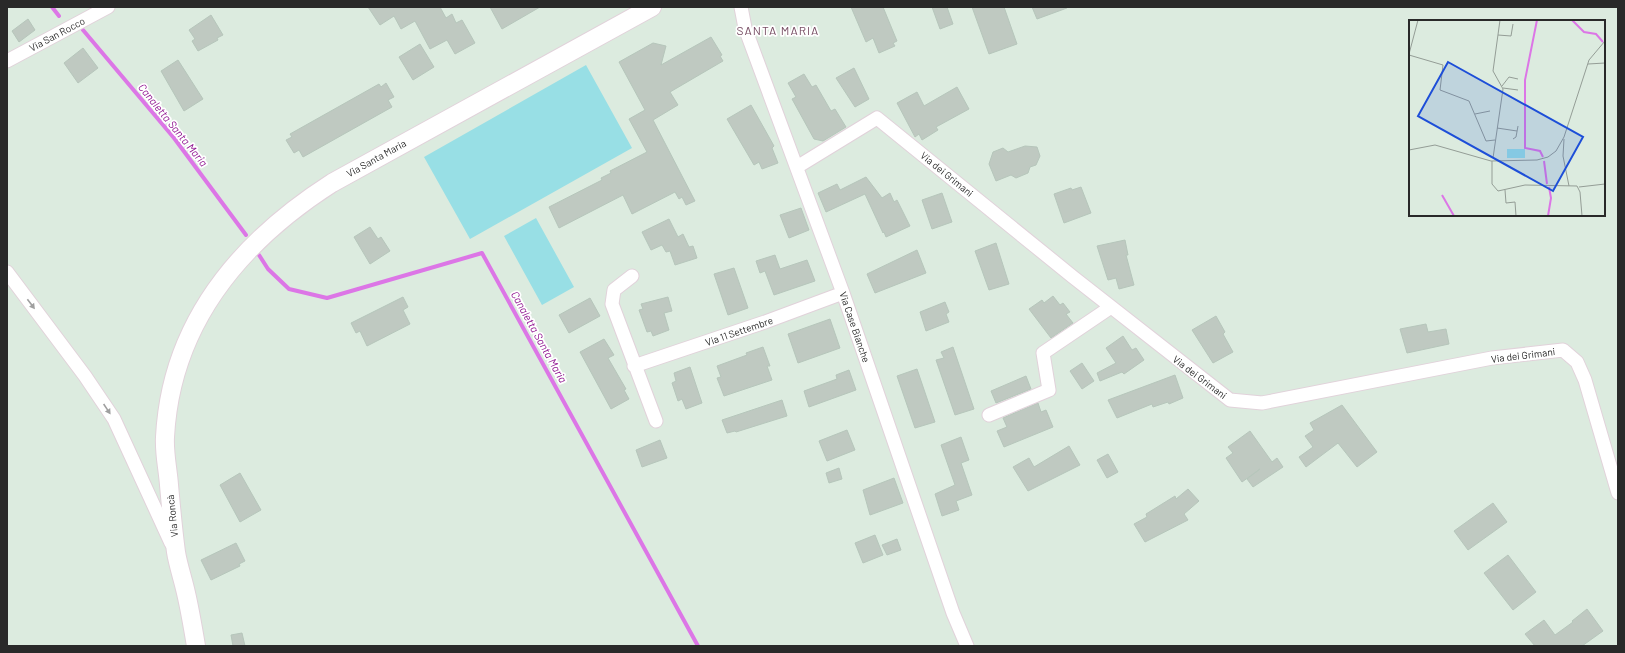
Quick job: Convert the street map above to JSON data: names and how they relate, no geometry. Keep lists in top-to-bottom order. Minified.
{"streets":{"main road":["Via Santa Maria","Via Roncà"],"street":["Via San Rocco","Via dei Grimani","Via Case Bianche","Via 11 Settembre"]},"crossings":[["Via Santa Maria","Via Roncà"],["Via dei Grimani","Via Case Bianche"],["Via Case Bianche","Via 11 Settembre"]],"districts":["SANTA MARIA"],"water":["Canaletta Santa Maria"]}
